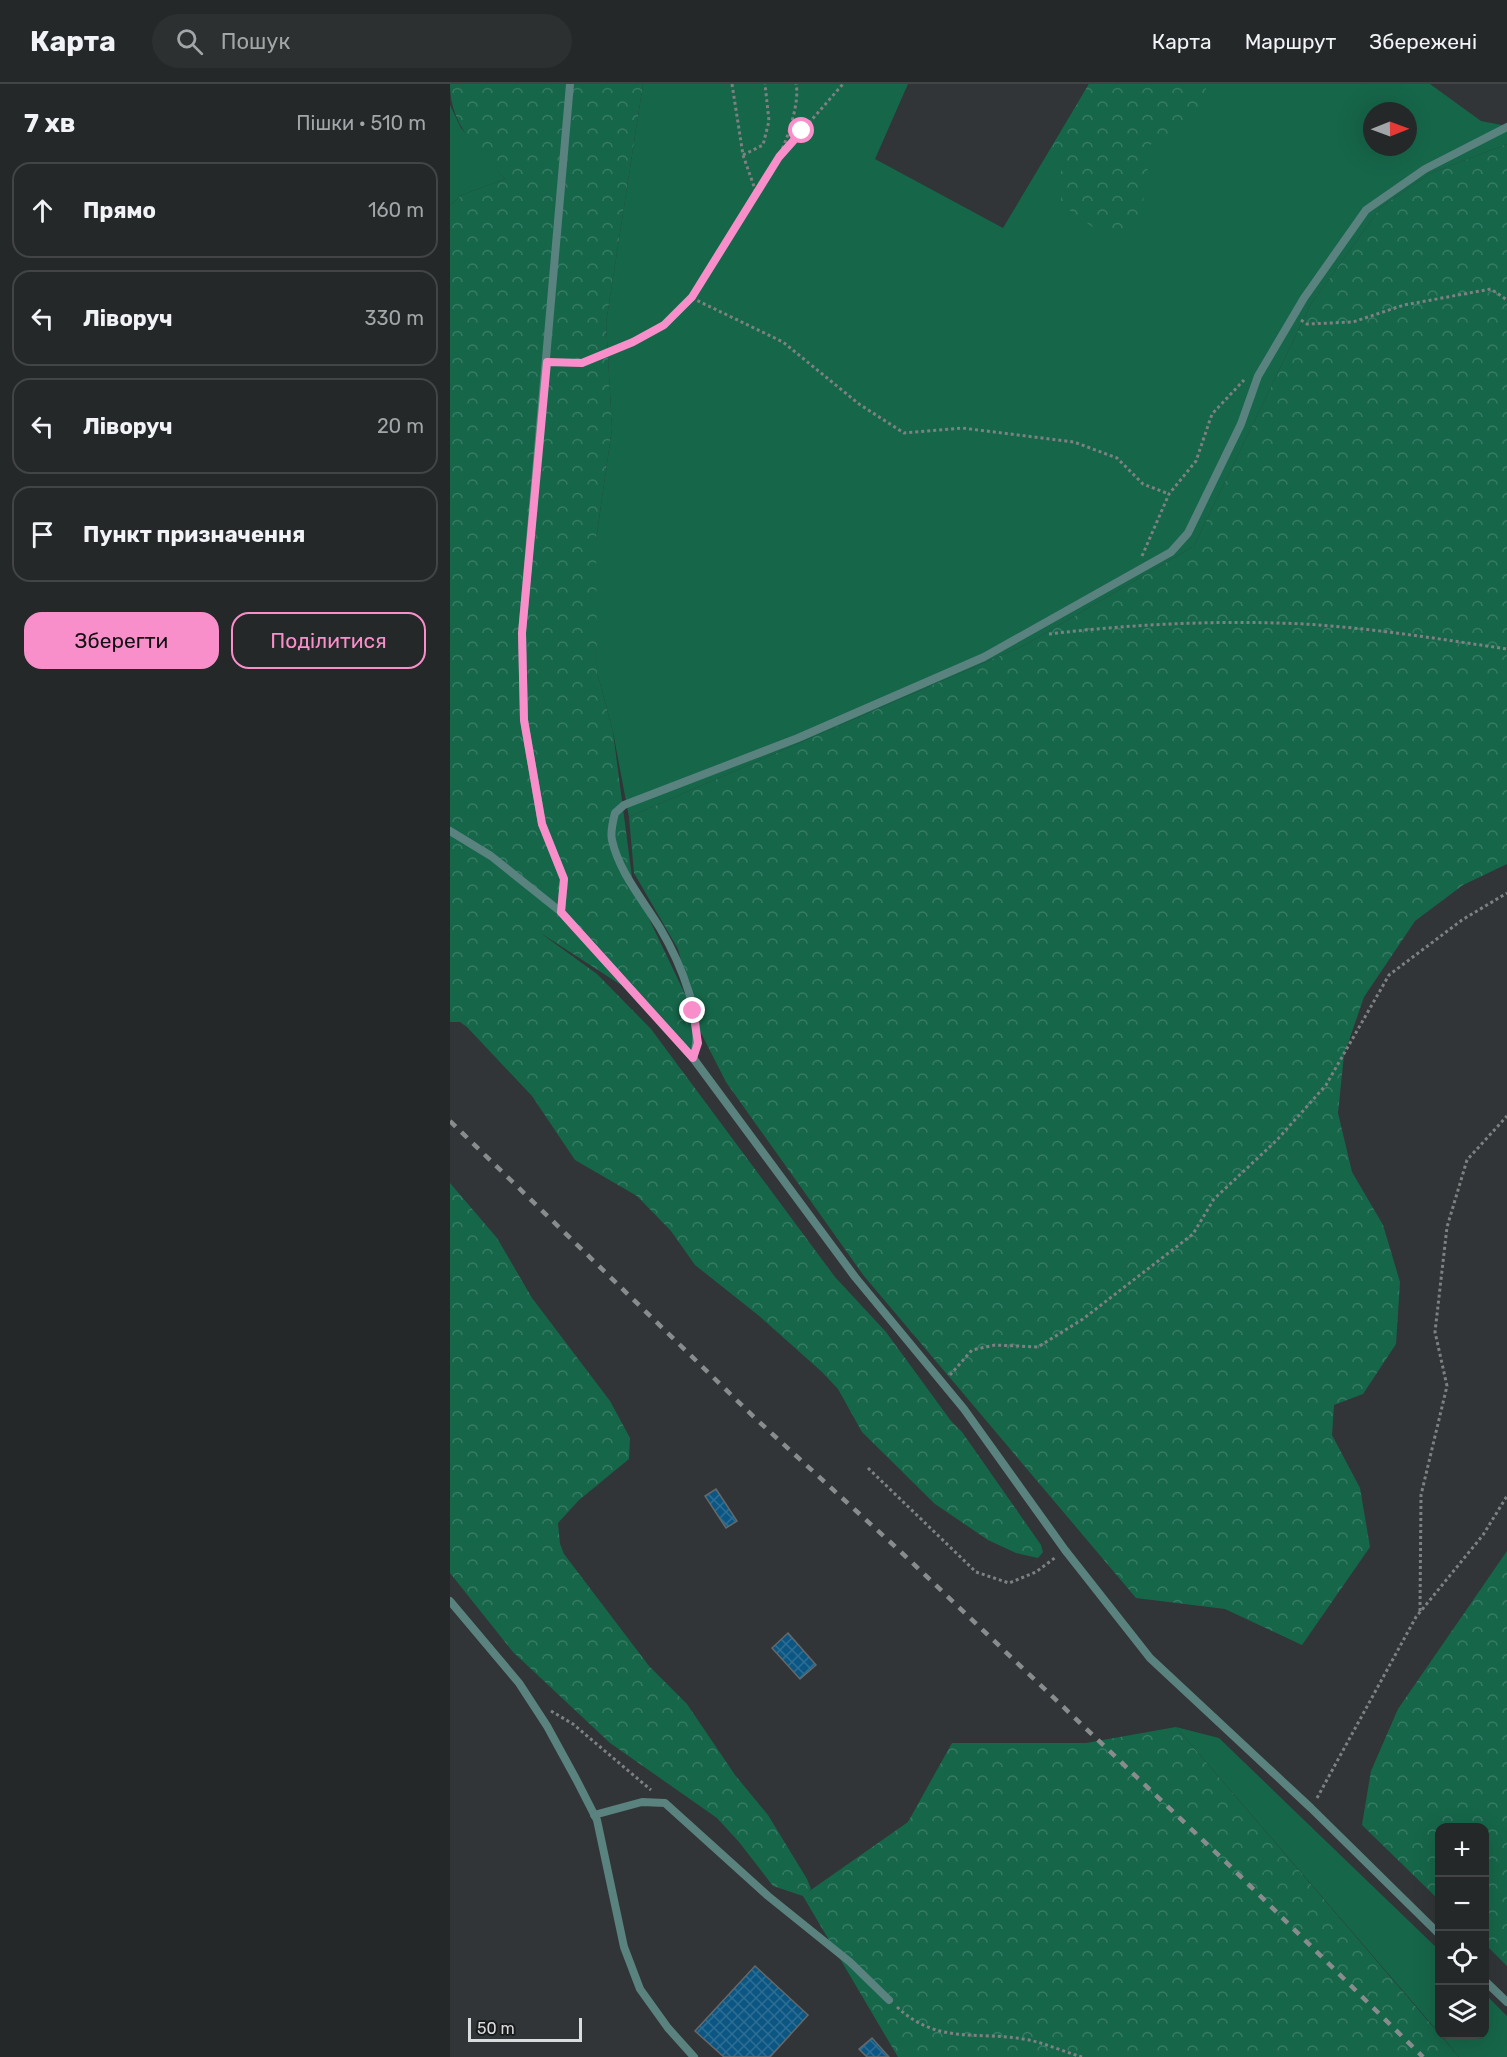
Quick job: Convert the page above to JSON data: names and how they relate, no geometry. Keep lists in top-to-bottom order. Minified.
{"scale_bar":"50 m","north":"right","page":{"header":"Карта","search":"Пошук","nav":["Карта","Маршрут","Збережені"],"heading":["7 хв","Пішки · 510 m"],"list":[["Прямо","160 m"],["Ліворуч","330 m"],["Ліворуч","20 m"],"Пункт призначення"],"buttons":["Зберегти","Поділитися"],"map_buttons":["+","−"],"scale":"50 m"}}
